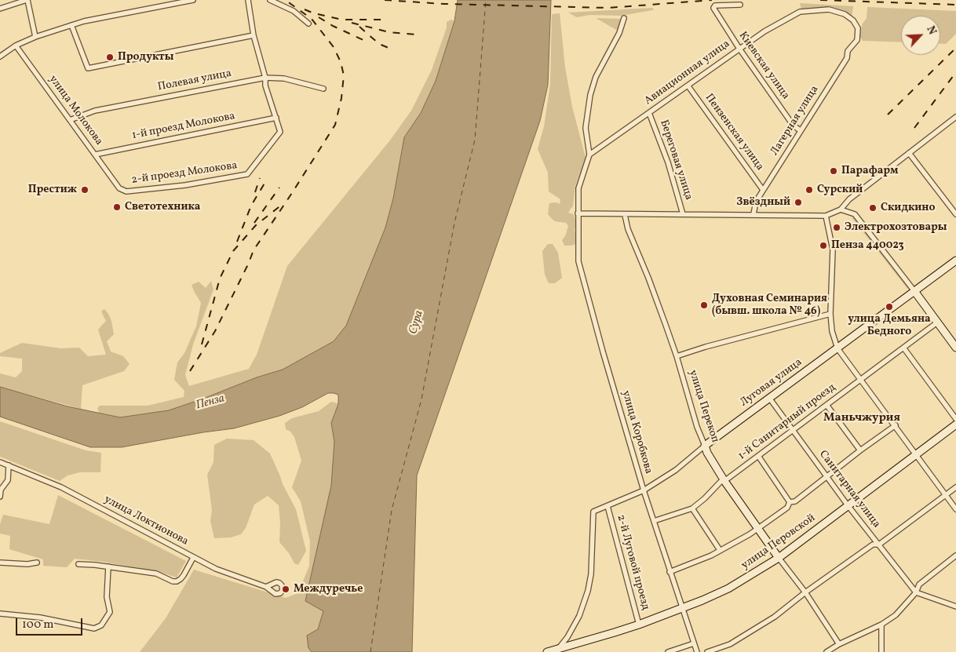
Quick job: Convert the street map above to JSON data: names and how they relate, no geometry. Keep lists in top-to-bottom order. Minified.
{"streets":{"main road":["Луговая улица","улица Перекоп","улица Перовской"],"street":["Киевская улица","Авиационная улица","Полевая улица","улица Молокова","Лагерная улица","1-й проезд Молокова","Пензенская улица","Береговая улица","2-й проезд Молокова","1-й Санитарный проезд","улица Коробкова","Санитарная улица","улица Локтионова","2-й Луговой проезд"]},"crossings":[["Киевская улица","Авиационная улица"],["Киевская улица","Лагерная улица"],["Авиационная улица","Лагерная улица"],["Авиационная улица","Пензенская улица"],["Авиационная улица","Береговая улица"],["Авиационная улица","улица Коробкова"],["Полевая улица","улица Молокова"],["улица Молокова","1-й проезд Молокова"],["улица Молокова","2-й проезд Молокова"],["Лагерная улица","Пензенская улица"],["1-й проезд Молокова","2-й проезд Молокова"],["Луговая улица","улица Перекоп"],["Луговая улица","улица Коробкова"],["Луговая улица","Санитарная улица"],["Луговая улица","улица Перовской"],["Луговая улица","2-й Луговой проезд"],["улица Перекоп","1-й Санитарный проезд"],["улица Перекоп","улица Перовской"],["1-й Санитарный проезд","Санитарная улица"],["улица Коробкова","улица Перовской"],["Санитарная улица","улица Перовской"],["улица Перовской","2-й Луговой проезд"]],"districts":["Маньчжурия"],"water":["Сура","Пенза"],"places":["Продукты","Парафарм","Престиж","Сурский","Звёздный","Светотехника","Скидкино","Электрохозтовары","Пенза 440023","Духовная Семинария (бывш. школа № 46)","улица Демьяна Бедного","Междуречье"],"scale_bar":"100 m","north":"top right"}
